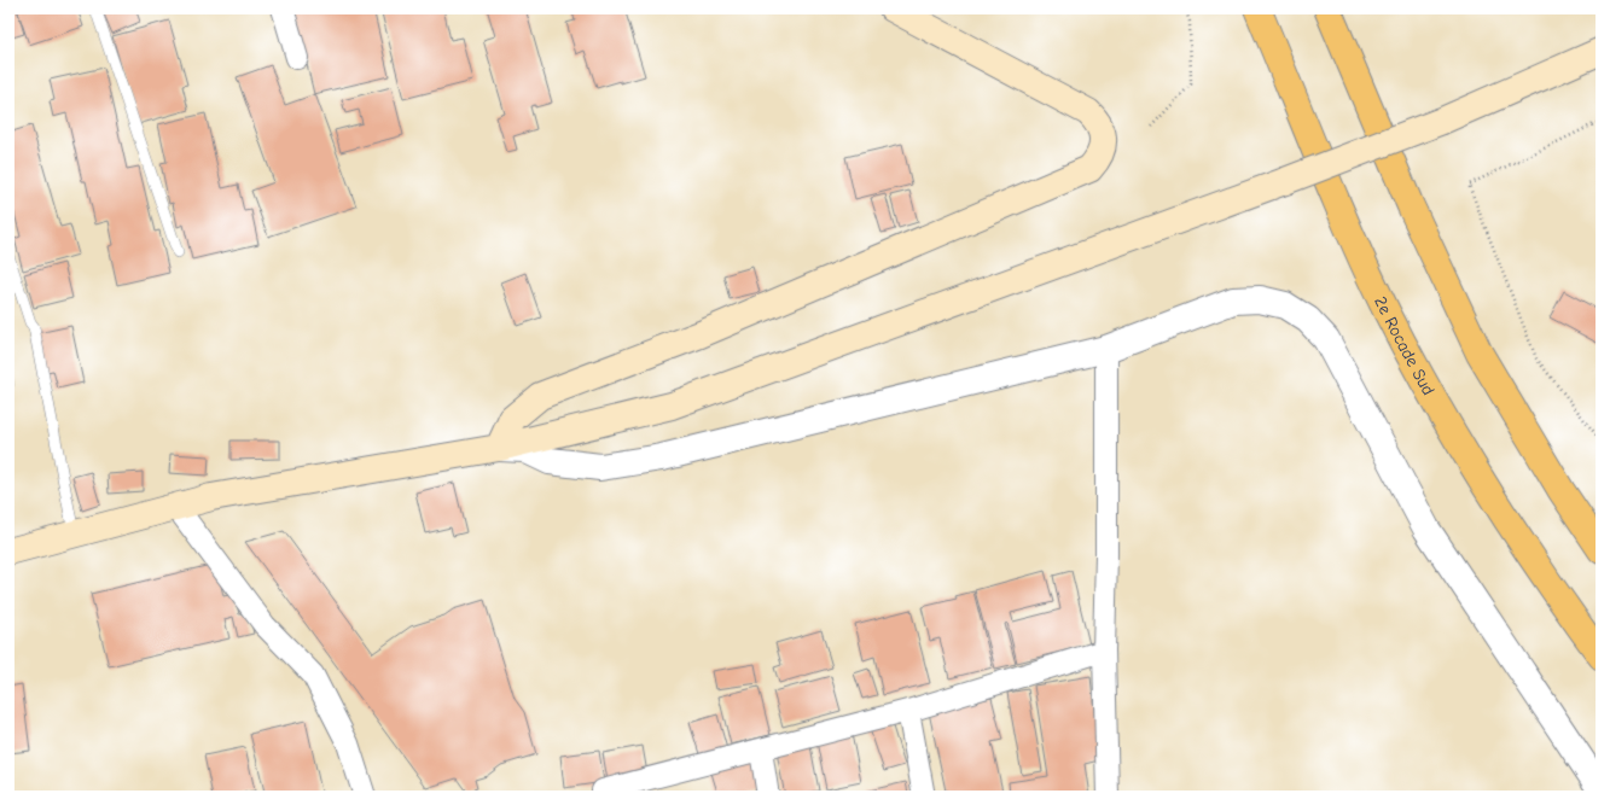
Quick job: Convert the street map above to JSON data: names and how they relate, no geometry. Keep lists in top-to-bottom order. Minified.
{"streets":{"highway":["2e Rocade Sud"]}}
